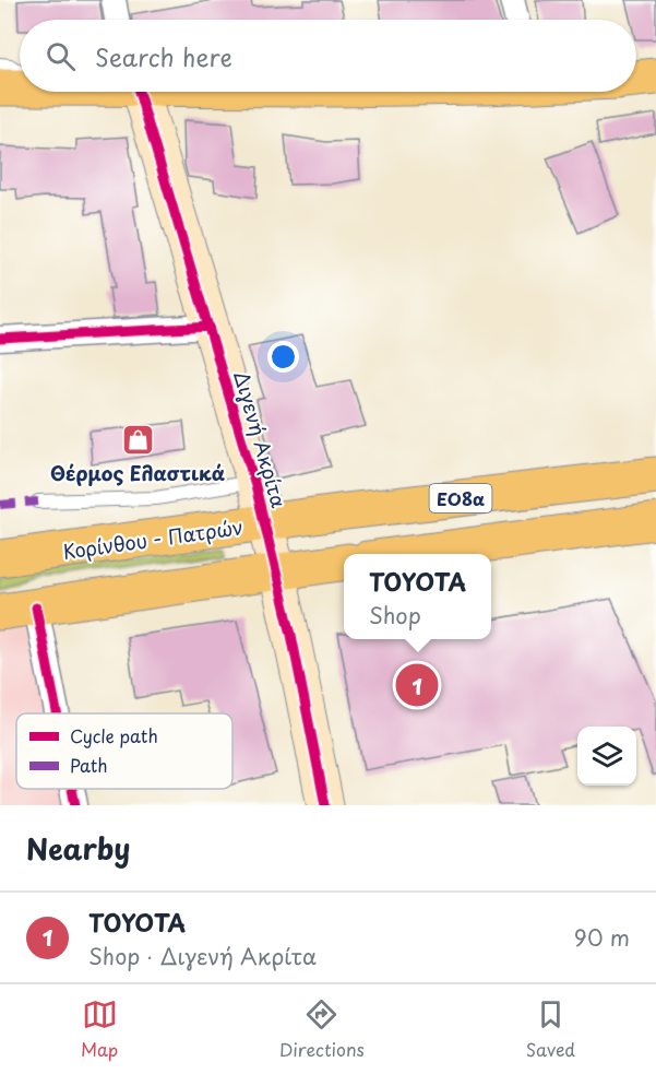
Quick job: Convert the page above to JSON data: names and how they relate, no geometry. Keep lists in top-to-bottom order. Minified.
{"streets":{"main road":["ΕΟ8α","Κορίνθου - Πατρών"],"street":["Διγενή Ακρίτα"]},"crossings":[["Διγενή Ακρίτα","Κορίνθου - Πατρών"]],"places":{"shop":["Θέρμος Ελαστικά"]},"legend":["Cycle path","Path"],"page":{"search":"Search here","popup":["TOYOTA","Shop"],"pins":"1","heading":"Nearby","list":[{"mark":"1","name":"TOYOTA","note":"Shop · Διγενή Ακρίτα","value":"90 m"}],"nav":["Map","Directions","Saved"]}}
